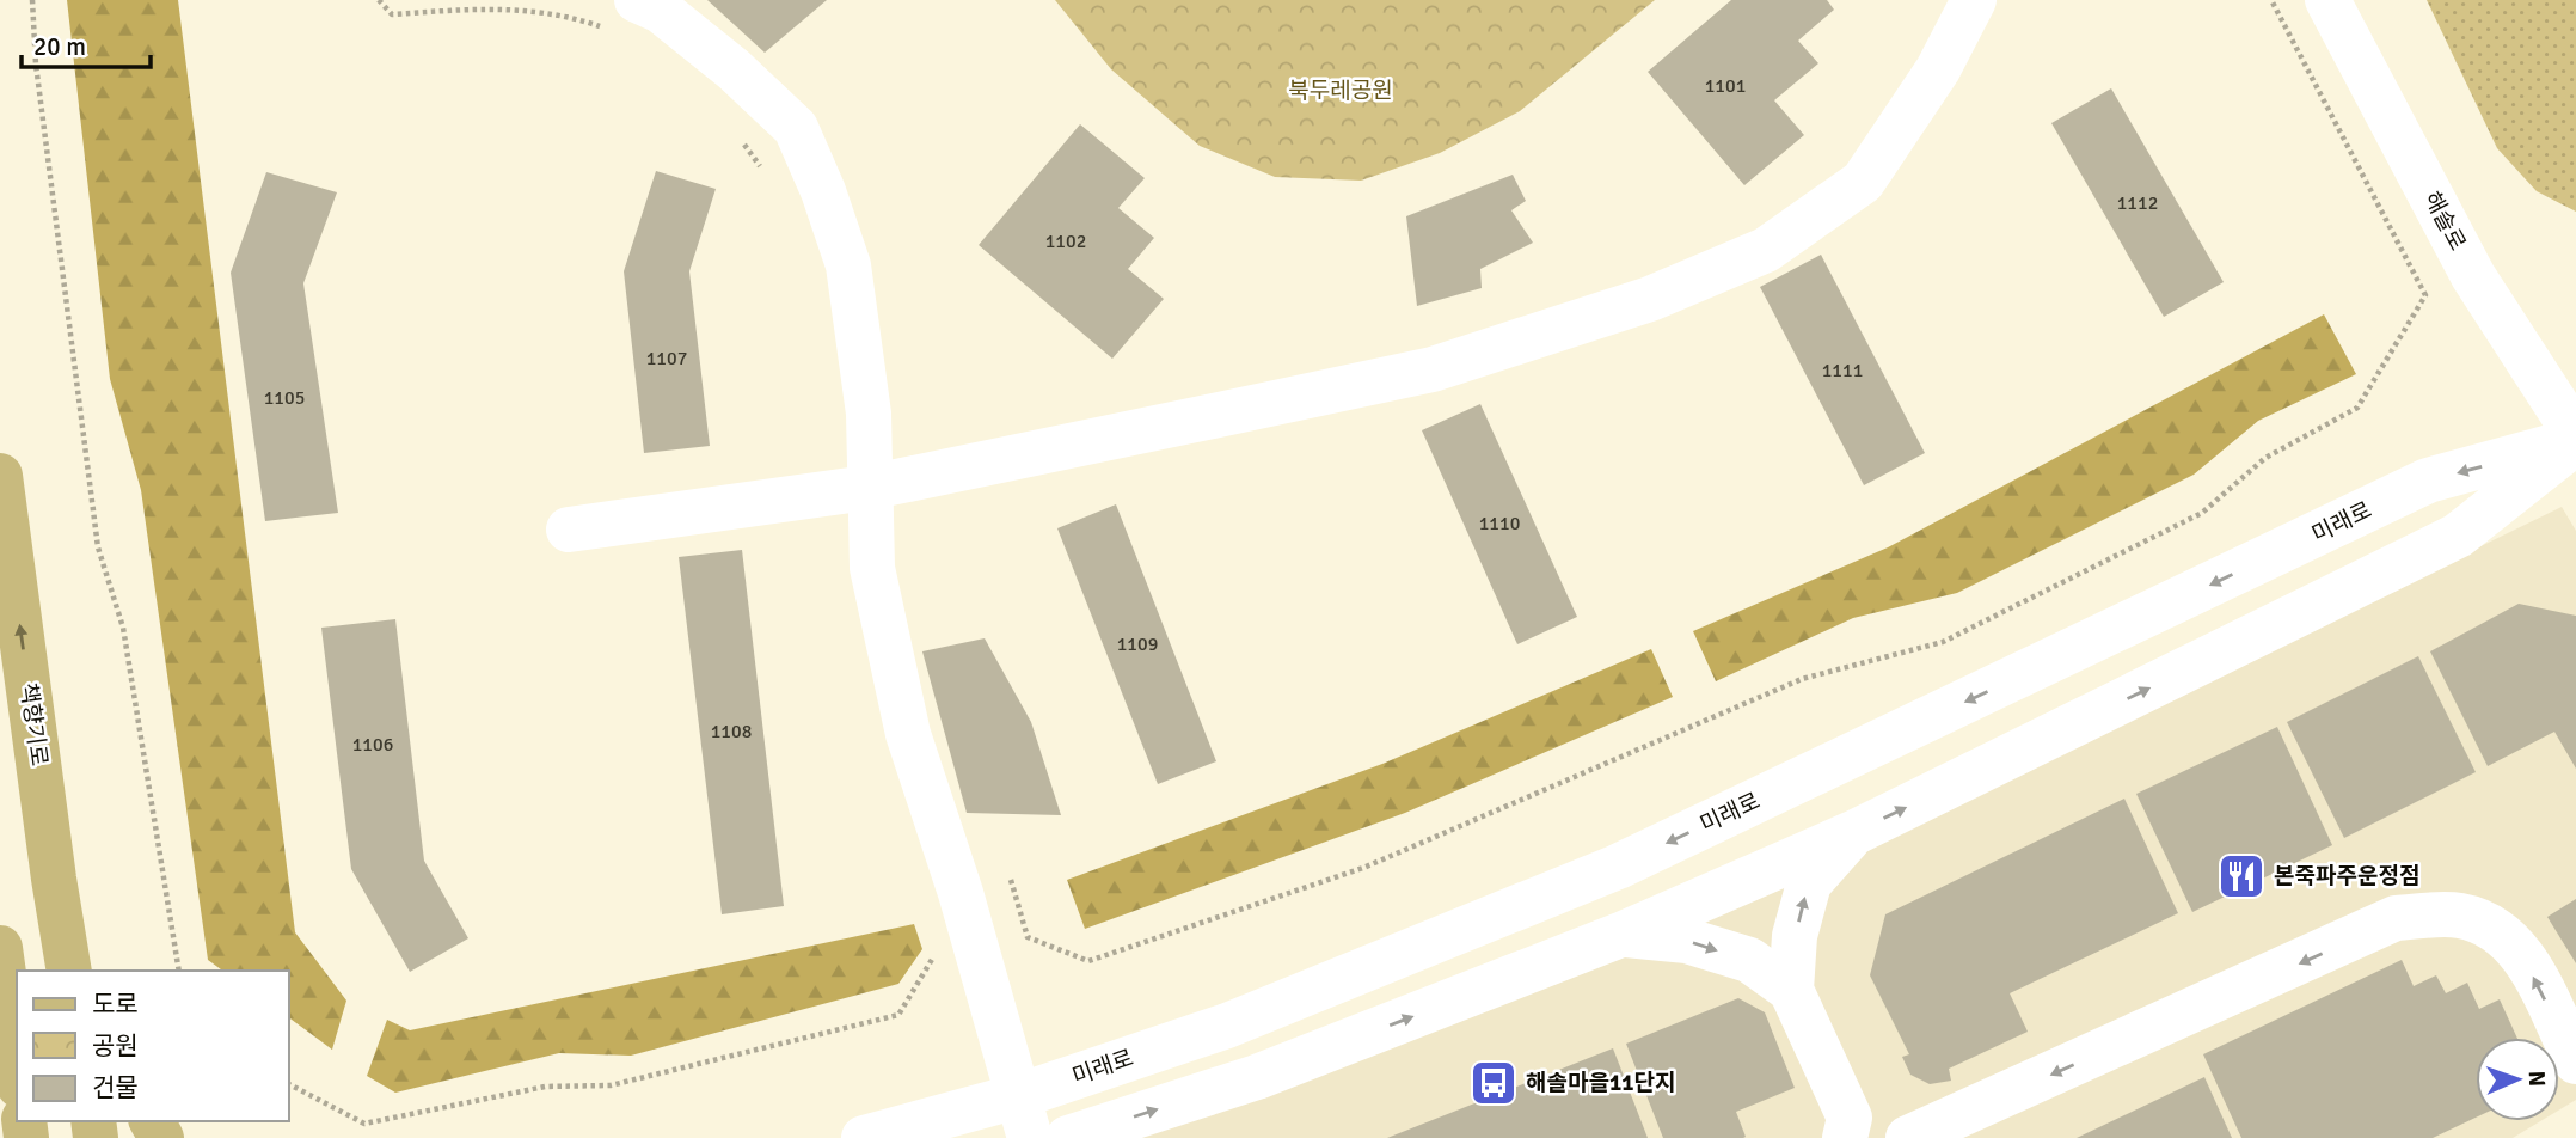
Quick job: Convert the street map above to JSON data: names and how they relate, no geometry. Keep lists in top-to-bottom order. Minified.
{"streets":{"main road":["책향기로"],"street":["해솔로","미래로"]},"crossings":[["해솔로","미래로"]],"one_way":["책향기로"],"parks":["북두레공원"],"places":{"restaurant":["본죽파주운정점"],"bus stop":["해솔마을11단지"]},"house_numbers":["1101","1112","1102","1107","1111","1105","1110","1109","1108","1106"],"legend":["도로","공원","건물"],"scale_bar":"20 m","north":"right"}
